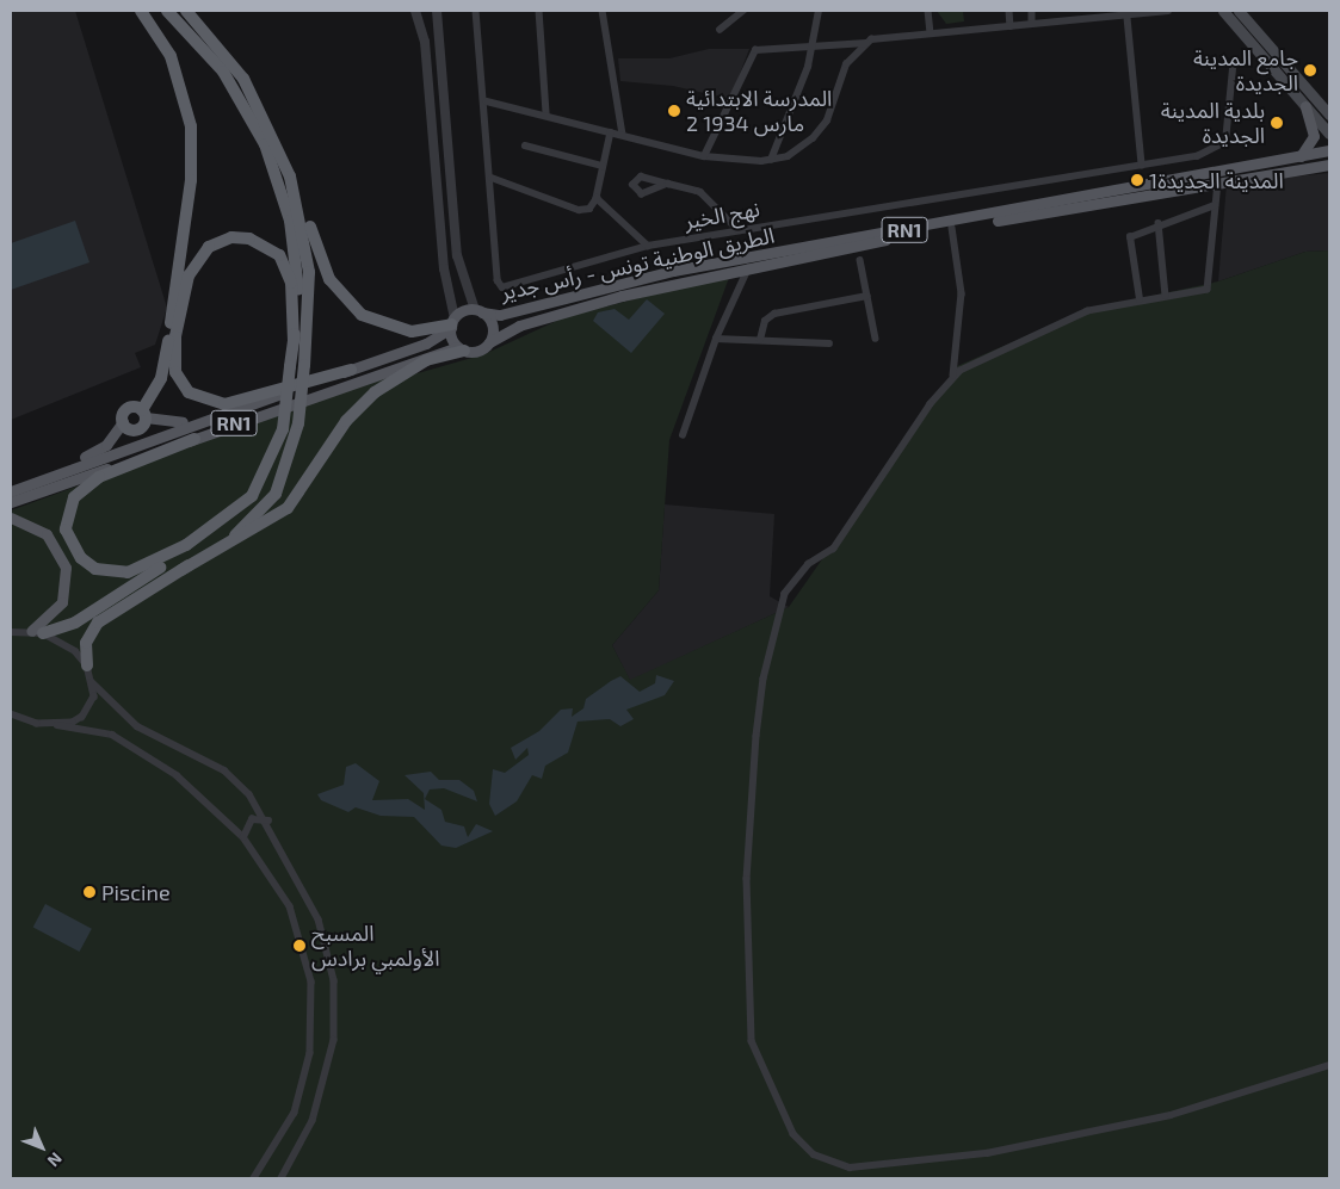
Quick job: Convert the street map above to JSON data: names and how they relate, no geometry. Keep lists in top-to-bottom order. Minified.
{"streets":{"main road":["RN1","الطريق الوطنية تونس - رأس جدير"],"street":["نهج الخير"]},"crossings":[["RN1","الطريق الوطنية تونس - رأس جدير"]],"places":["جامع المدينة الجديدة","المدرسة الابتدائية 2 مارس 1934","بلدية المدينة الجديدة","المدينة الجديدة1","Piscine","المسبح الأولمبي برادس"],"north":"bottom right"}
